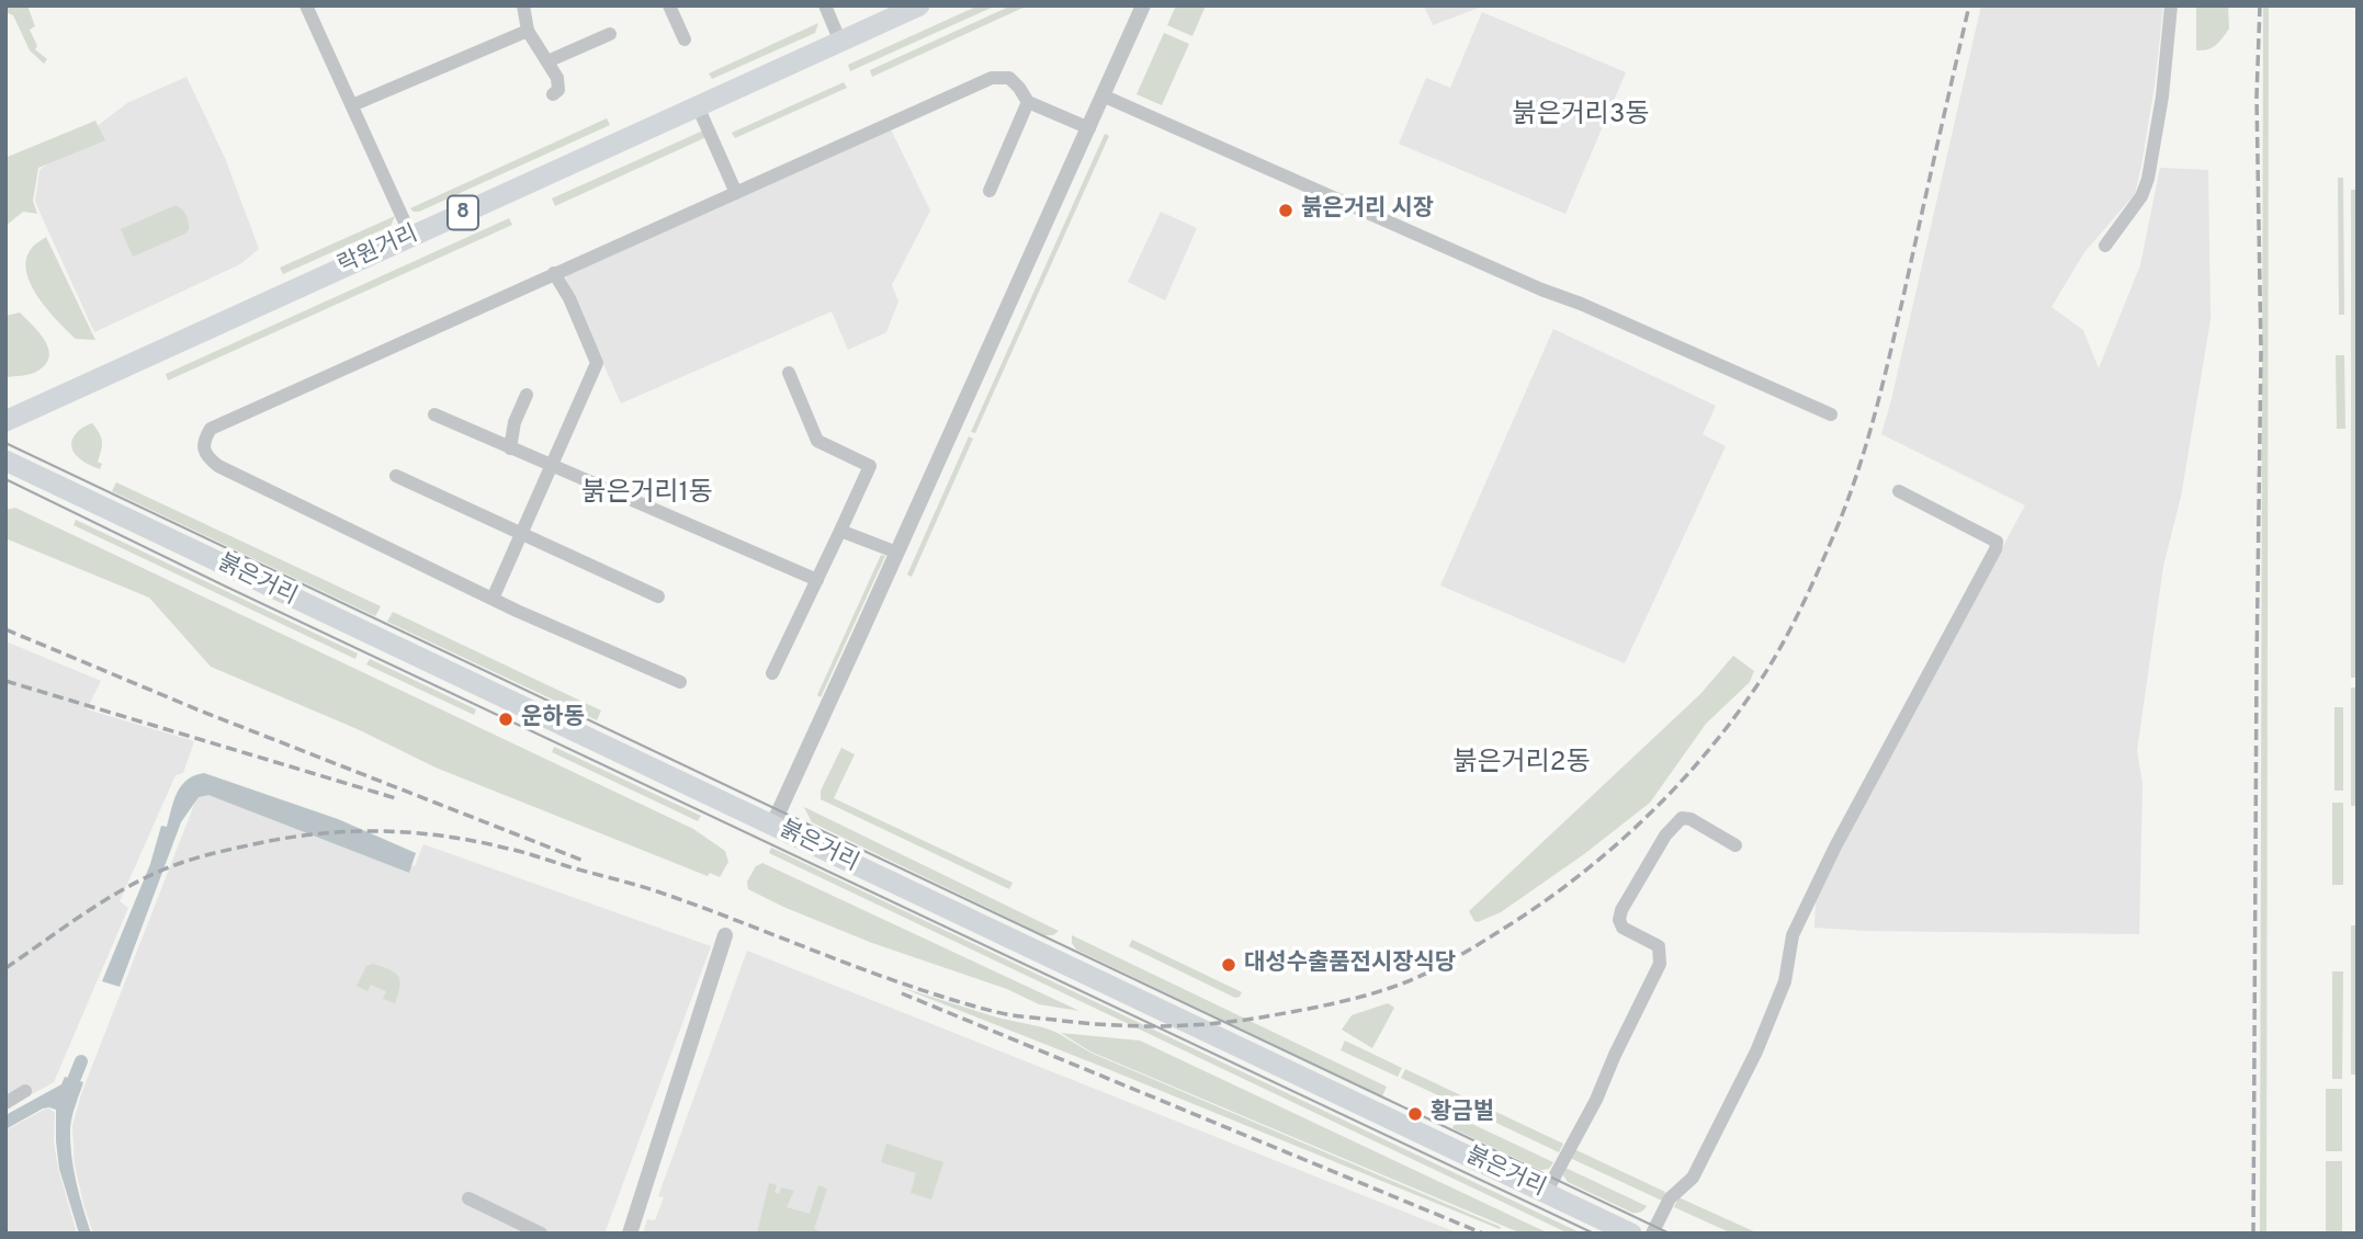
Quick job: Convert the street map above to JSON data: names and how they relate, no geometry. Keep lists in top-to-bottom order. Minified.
{"streets":{"main road":["8","락원거리","붉은거리"]},"districts":["붉은거리3동","붉은거리1동","붉은거리2동"],"places":["붉은거리 시장","운하동","대성수출품전시장식당","황금벌"]}
